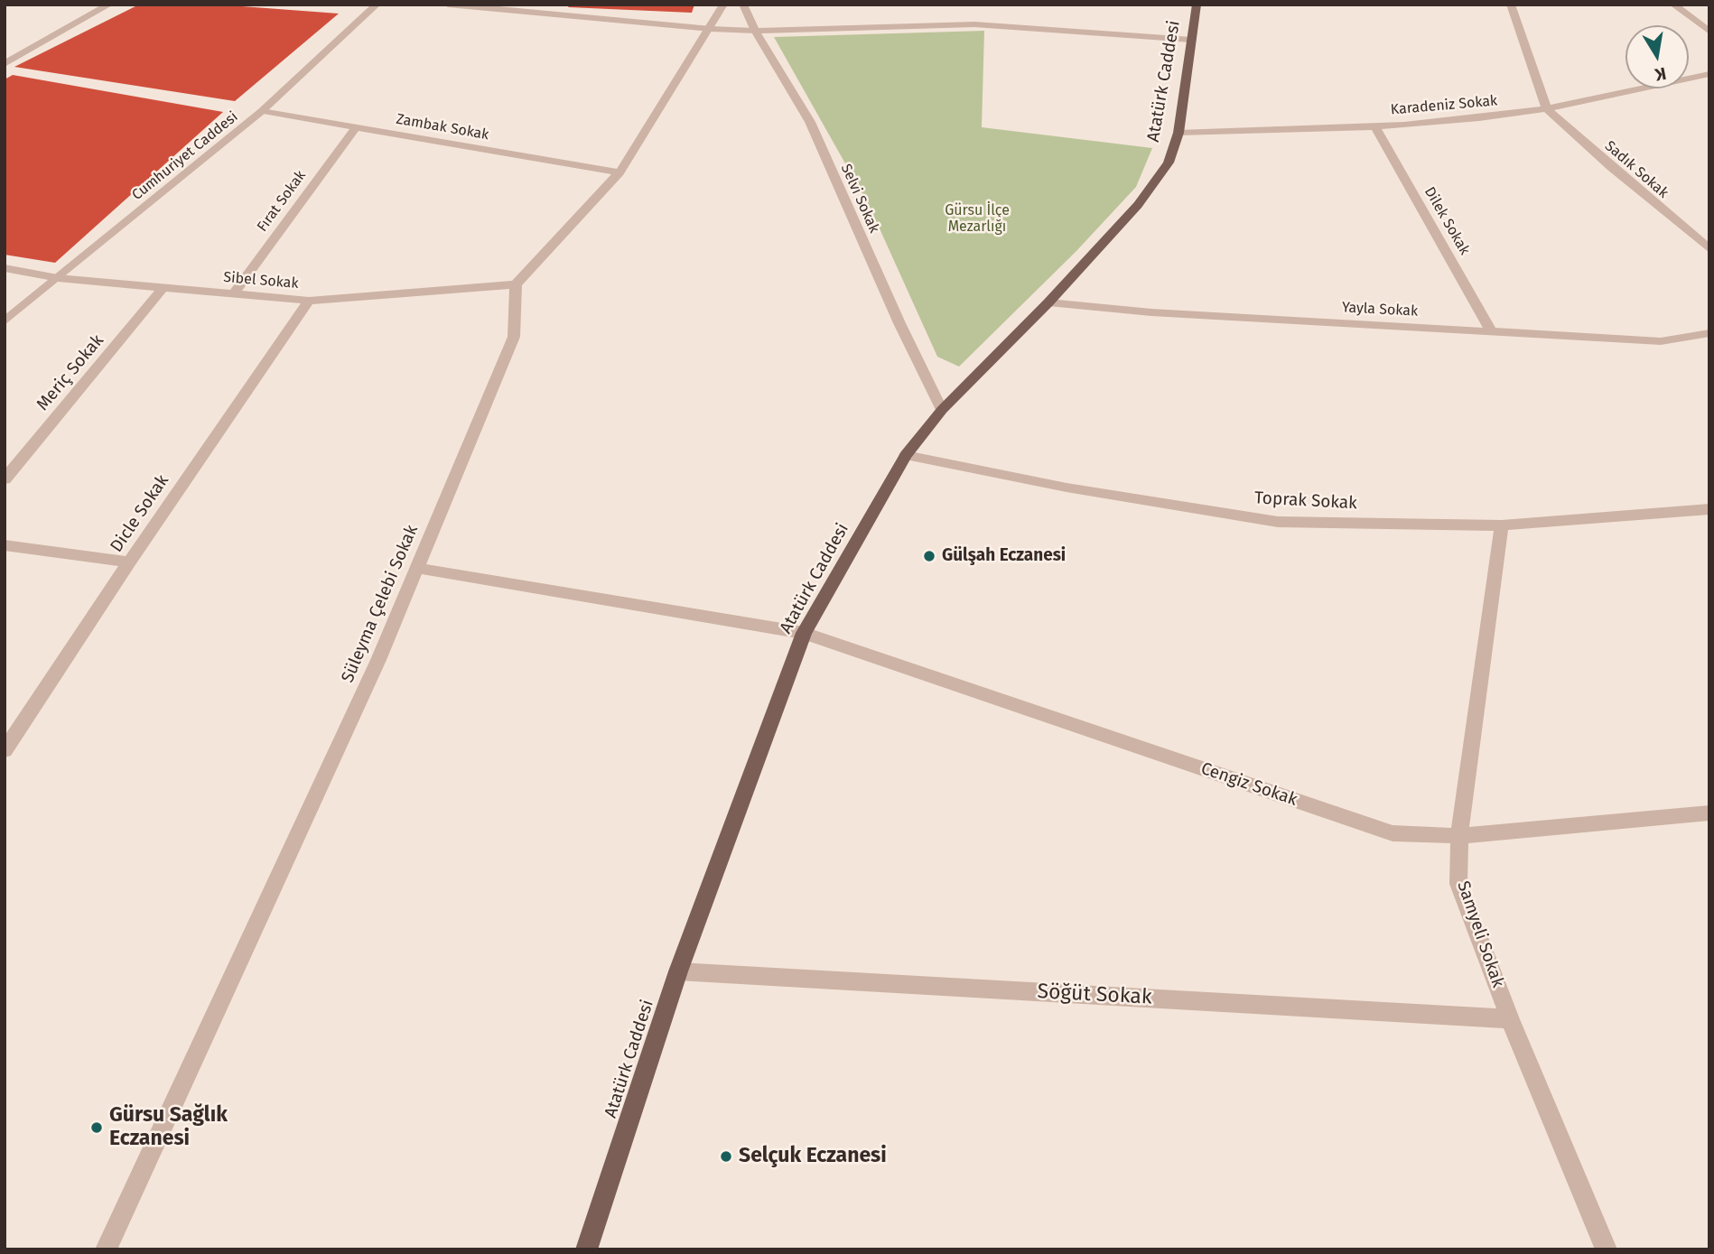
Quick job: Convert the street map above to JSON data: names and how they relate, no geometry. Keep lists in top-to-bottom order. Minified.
{"streets":{"main road":["Atatürk Caddesi"],"street":["Karadeniz Sokak","Zambak Sokak","Cumhuriyet Caddesi","Sadık Sokak","Selvi Sokak","Fırat Sokak","Dilek Sokak","Sibel Sokak","Yayla Sokak","Meriç Sokak","Toprak Sokak","Dicle Sokak","Süleyma Çelebi Sokak","Cengiz Sokak","Samyeli Sokak","Söğüt Sokak"]},"crossings":[["Atatürk Caddesi","Karadeniz Sokak"],["Atatürk Caddesi","Selvi Sokak"],["Atatürk Caddesi","Yayla Sokak"],["Atatürk Caddesi","Toprak Sokak"],["Atatürk Caddesi","Cengiz Sokak"],["Atatürk Caddesi","Söğüt Sokak"],["Karadeniz Sokak","Sadık Sokak"],["Karadeniz Sokak","Dilek Sokak"],["Zambak Sokak","Cumhuriyet Caddesi"],["Zambak Sokak","Fırat Sokak"],["Cumhuriyet Caddesi","Sibel Sokak"],["Fırat Sokak","Sibel Sokak"],["Dilek Sokak","Yayla Sokak"],["Sibel Sokak","Meriç Sokak"],["Sibel Sokak","Dicle Sokak"],["Sibel Sokak","Süleyma Çelebi Sokak"],["Toprak Sokak","Samyeli Sokak"],["Süleyma Çelebi Sokak","Cengiz Sokak"],["Cengiz Sokak","Samyeli Sokak"],["Samyeli Sokak","Söğüt Sokak"]],"parks":["Gürsu İlçe Mezarlığı"],"places":["Gülşah Eczanesi","Gürsu Sağlık Eczanesi","Selçuk Eczanesi"],"north":"bottom"}
